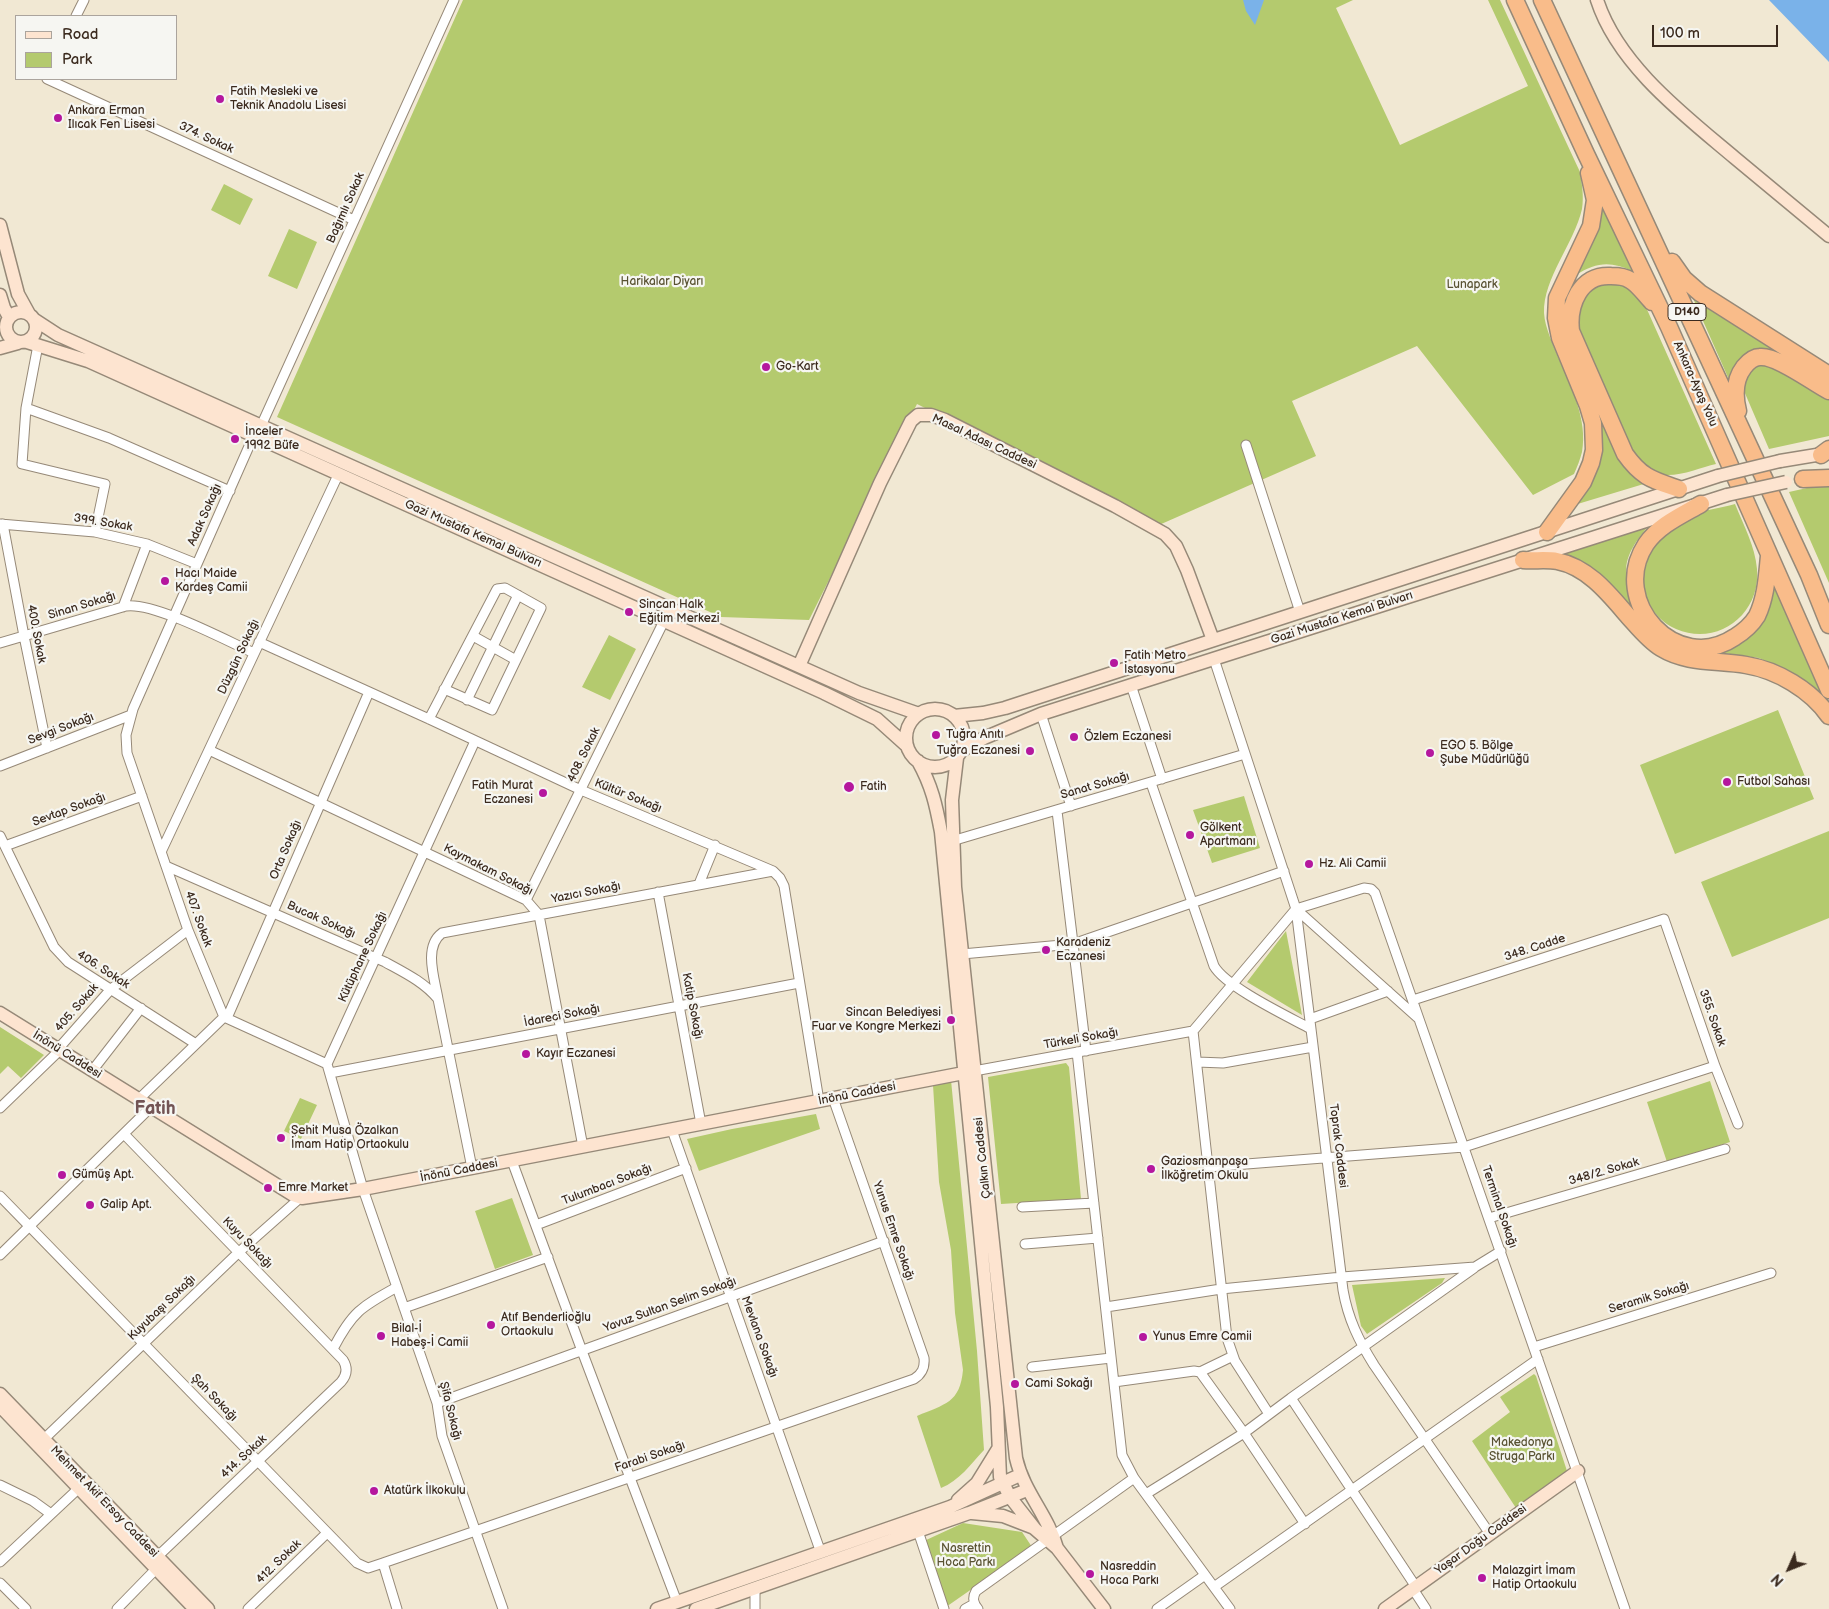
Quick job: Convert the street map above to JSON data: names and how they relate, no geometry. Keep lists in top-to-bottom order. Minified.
{"streets":{"highway":["D140","Ankara-Ayaş Yolu"],"main road":["Masal Adası Caddesi","Gazi Mustafa Kemal Bulvarı","İnönü Caddesi","Çalkın Caddesi","Mehmet Akif Ersoy Caddesi","Yaşar Doğu Caddesi"],"street":["374. Sokak","Bağımlı Sokak","Adak Sokağı","399. Sokak","Sinan Sokağı","400. Sokak","Düzgün Sokağı","Sevgi Sokağı","408. Sokak","Sanat Sokağı","Kültür Sokağı","Sevtap Sokağı","Orta Sokağı","Kaymakam Sokağı","Yazıcı Sokağı","407. Sokak","Bucak Sokağı","348. Cadde","Kütüphane Sokağı","406. Sokak","Katip Sokağı","405. Sokak","İdareci Sokağı","355. Sokak","Türkeli Sokağı","Toprak Caddesi","348/2. Sokak","Tulumbacı Sokağı","Terminal Sokağı","Yunus Emre Sokağı","Kuyu Sokağı","Seramik Sokağı","Yavuz Sultan Selim Sokağı","Kuyubaşı Sokağı","Mevlana Sokağı","Şah Sokağı","Şifa Sokağı","414. Sokak","Farabi Sokağı","412. Sokak"]},"crossings":[["374. Sokak","Bağımlı Sokak"],["Bağımlı Sokak","Adak Sokağı"],["Bağımlı Sokak","Gazi Mustafa Kemal Bulvarı"],["Masal Adası Caddesi","Gazi Mustafa Kemal Bulvarı"],["Adak Sokağı","399. Sokak"],["Adak Sokağı","Gazi Mustafa Kemal Bulvarı"],["Adak Sokağı","Sinan Sokağı"],["Adak Sokağı","Sevgi Sokağı"],["Adak Sokağı","407. Sokak"],["399. Sokak","400. Sokak"],["Gazi Mustafa Kemal Bulvarı","Düzgün Sokağı"],["Gazi Mustafa Kemal Bulvarı","408. Sokak"],["Gazi Mustafa Kemal Bulvarı","Toprak Caddesi"],["Gazi Mustafa Kemal Bulvarı","Çalkın Caddesi"],["Sinan Sokağı","400. Sokak"],["Sinan Sokağı","Düzgün Sokağı"],["400. Sokak","Sevgi Sokağı"],["Düzgün Sokağı","Kültür Sokağı"],["Düzgün Sokağı","Kaymakam Sokağı"],["Düzgün Sokağı","407. Sokak"],["Sevgi Sokağı","407. Sokak"],["408. Sokak","Kültür Sokağı"],["408. Sokak","Kaymakam Sokağı"],["Sanat Sokağı","Toprak Caddesi"],["Sanat Sokağı","Çalkın Caddesi"],["Kültür Sokağı","Orta Sokağı"],["Kültür Sokağı","Yazıcı Sokağı"],["Kültür Sokağı","Kütüphane Sokağı"],["Sevtap Sokağı","407. Sokak"],["Sevtap Sokağı","406. Sokak"],["Orta Sokağı","Kaymakam Sokağı"],["Orta Sokağı","407. Sokak"],["Orta Sokağı","Bucak Sokağı"],["Kaymakam Sokağı","Yazıcı Sokağı"],["Kaymakam Sokağı","Kütüphane Sokağı"],["Kaymakam Sokağı","İdareci Sokağı"],["Kaymakam Sokağı","İnönü Caddesi"],["Yazıcı Sokağı","Bucak Sokağı"],["Yazıcı Sokağı","Katip Sokağı"],["407. Sokak","Bucak Sokağı"],["407. Sokak","405. Sokak"],["Bucak Sokağı","Kütüphane Sokağı"],["348. Cadde","355. Sokak"],["348. Cadde","Terminal Sokağı"],["Kütüphane Sokağı","İdareci Sokağı"],["406. Sokak","405. Sokak"],["Katip Sokağı","İdareci Sokağı"],["Katip Sokağı","İnönü Caddesi"],["405. Sokak","İnönü Caddesi"],["Türkeli Sokağı","İnönü Caddesi"],["Türkeli Sokağı","Çalkın Caddesi"],["İnönü Caddesi","Çalkın Caddesi"],["İnönü Caddesi","Yunus Emre Sokağı"],["İnönü Caddesi","Kuyubaşı Sokağı"],["İnönü Caddesi","Mevlana Sokağı"],["İnönü Caddesi","Şifa Sokağı"],["Toprak Caddesi","Terminal Sokağı"],["Toprak Caddesi","Yaşar Doğu Caddesi"],["348/2. Sokak","Terminal Sokağı"],["Tulumbacı Sokağı","Mevlana Sokağı"],["Terminal Sokağı","Seramik Sokağı"],["Terminal Sokağı","Yaşar Doğu Caddesi"],["Yunus Emre Sokağı","Yavuz Sultan Selim Sokağı"],["Yunus Emre Sokağı","Farabi Sokağı"],["Kuyu Sokağı","Kuyubaşı Sokağı"],["Kuyu Sokağı","414. Sokak"],["Yavuz Sultan Selim Sokağı","Mevlana Sokağı"],["Yavuz Sultan Selim Sokağı","Şifa Sokağı"],["Kuyubaşı Sokağı","Şah Sokağı"],["Kuyubaşı Sokağı","Mehmet Akif Ersoy Caddesi"],["Mevlana Sokağı","Farabi Sokağı"],["Şah Sokağı","414. Sokak"],["Şah Sokağı","Farabi Sokağı"],["Şah Sokağı","412. Sokak"],["Şifa Sokağı","Farabi Sokağı"],["414. Sokak","Mehmet Akif Ersoy Caddesi"]],"districts":["Fatih"],"parks":["Harikalar Diyarı","Lunapark","Makedonya Struga Parkı","Nasrettin Hoca Parkı"],"places":["Fatih Mesleki ve Teknik Anadolu Lisesi","Ankara Erman Ilıcak Fen Lisesi","Go-Kart","İnceler 1992 Büfe","Hacı Maide Kardeş Camii","Sincan Halk Eğitim Merkezi","Fatih Metro İstasyonu","Tuğra Anıtı","Özlem Eczanesi","Tuğra Eczanesi","EGO 5. Bölge Şube Müdürlüğü","Futbol Sahası","Fatih","Fatih Murat Eczanesi","Gölkent Apartmanı","Hz. Ali Camii","Karadeniz Eczanesi","Sincan Belediyesi Fuar ve Kongre Merkezi","Kayır Eczanesi","Şehit Musa Özalkan İmam Hatip Ortaokulu","Gaziosmanpaşa İlköğretim Okulu","Gümüş Apt.","Emre Market","Galip Apt.","Atıf Benderlioğlu Ortaokulu","Bilal-İ Habeş-İ Camii","Yunus Emre Camii","Cami Sokağı","Atatürk İlkokulu","Nasreddin Hoca Parkı","Malazgirt İmam Hatip Ortaokulu"],"legend":["Road","Park"],"scale_bar":"100 m","north":"bottom left"}
